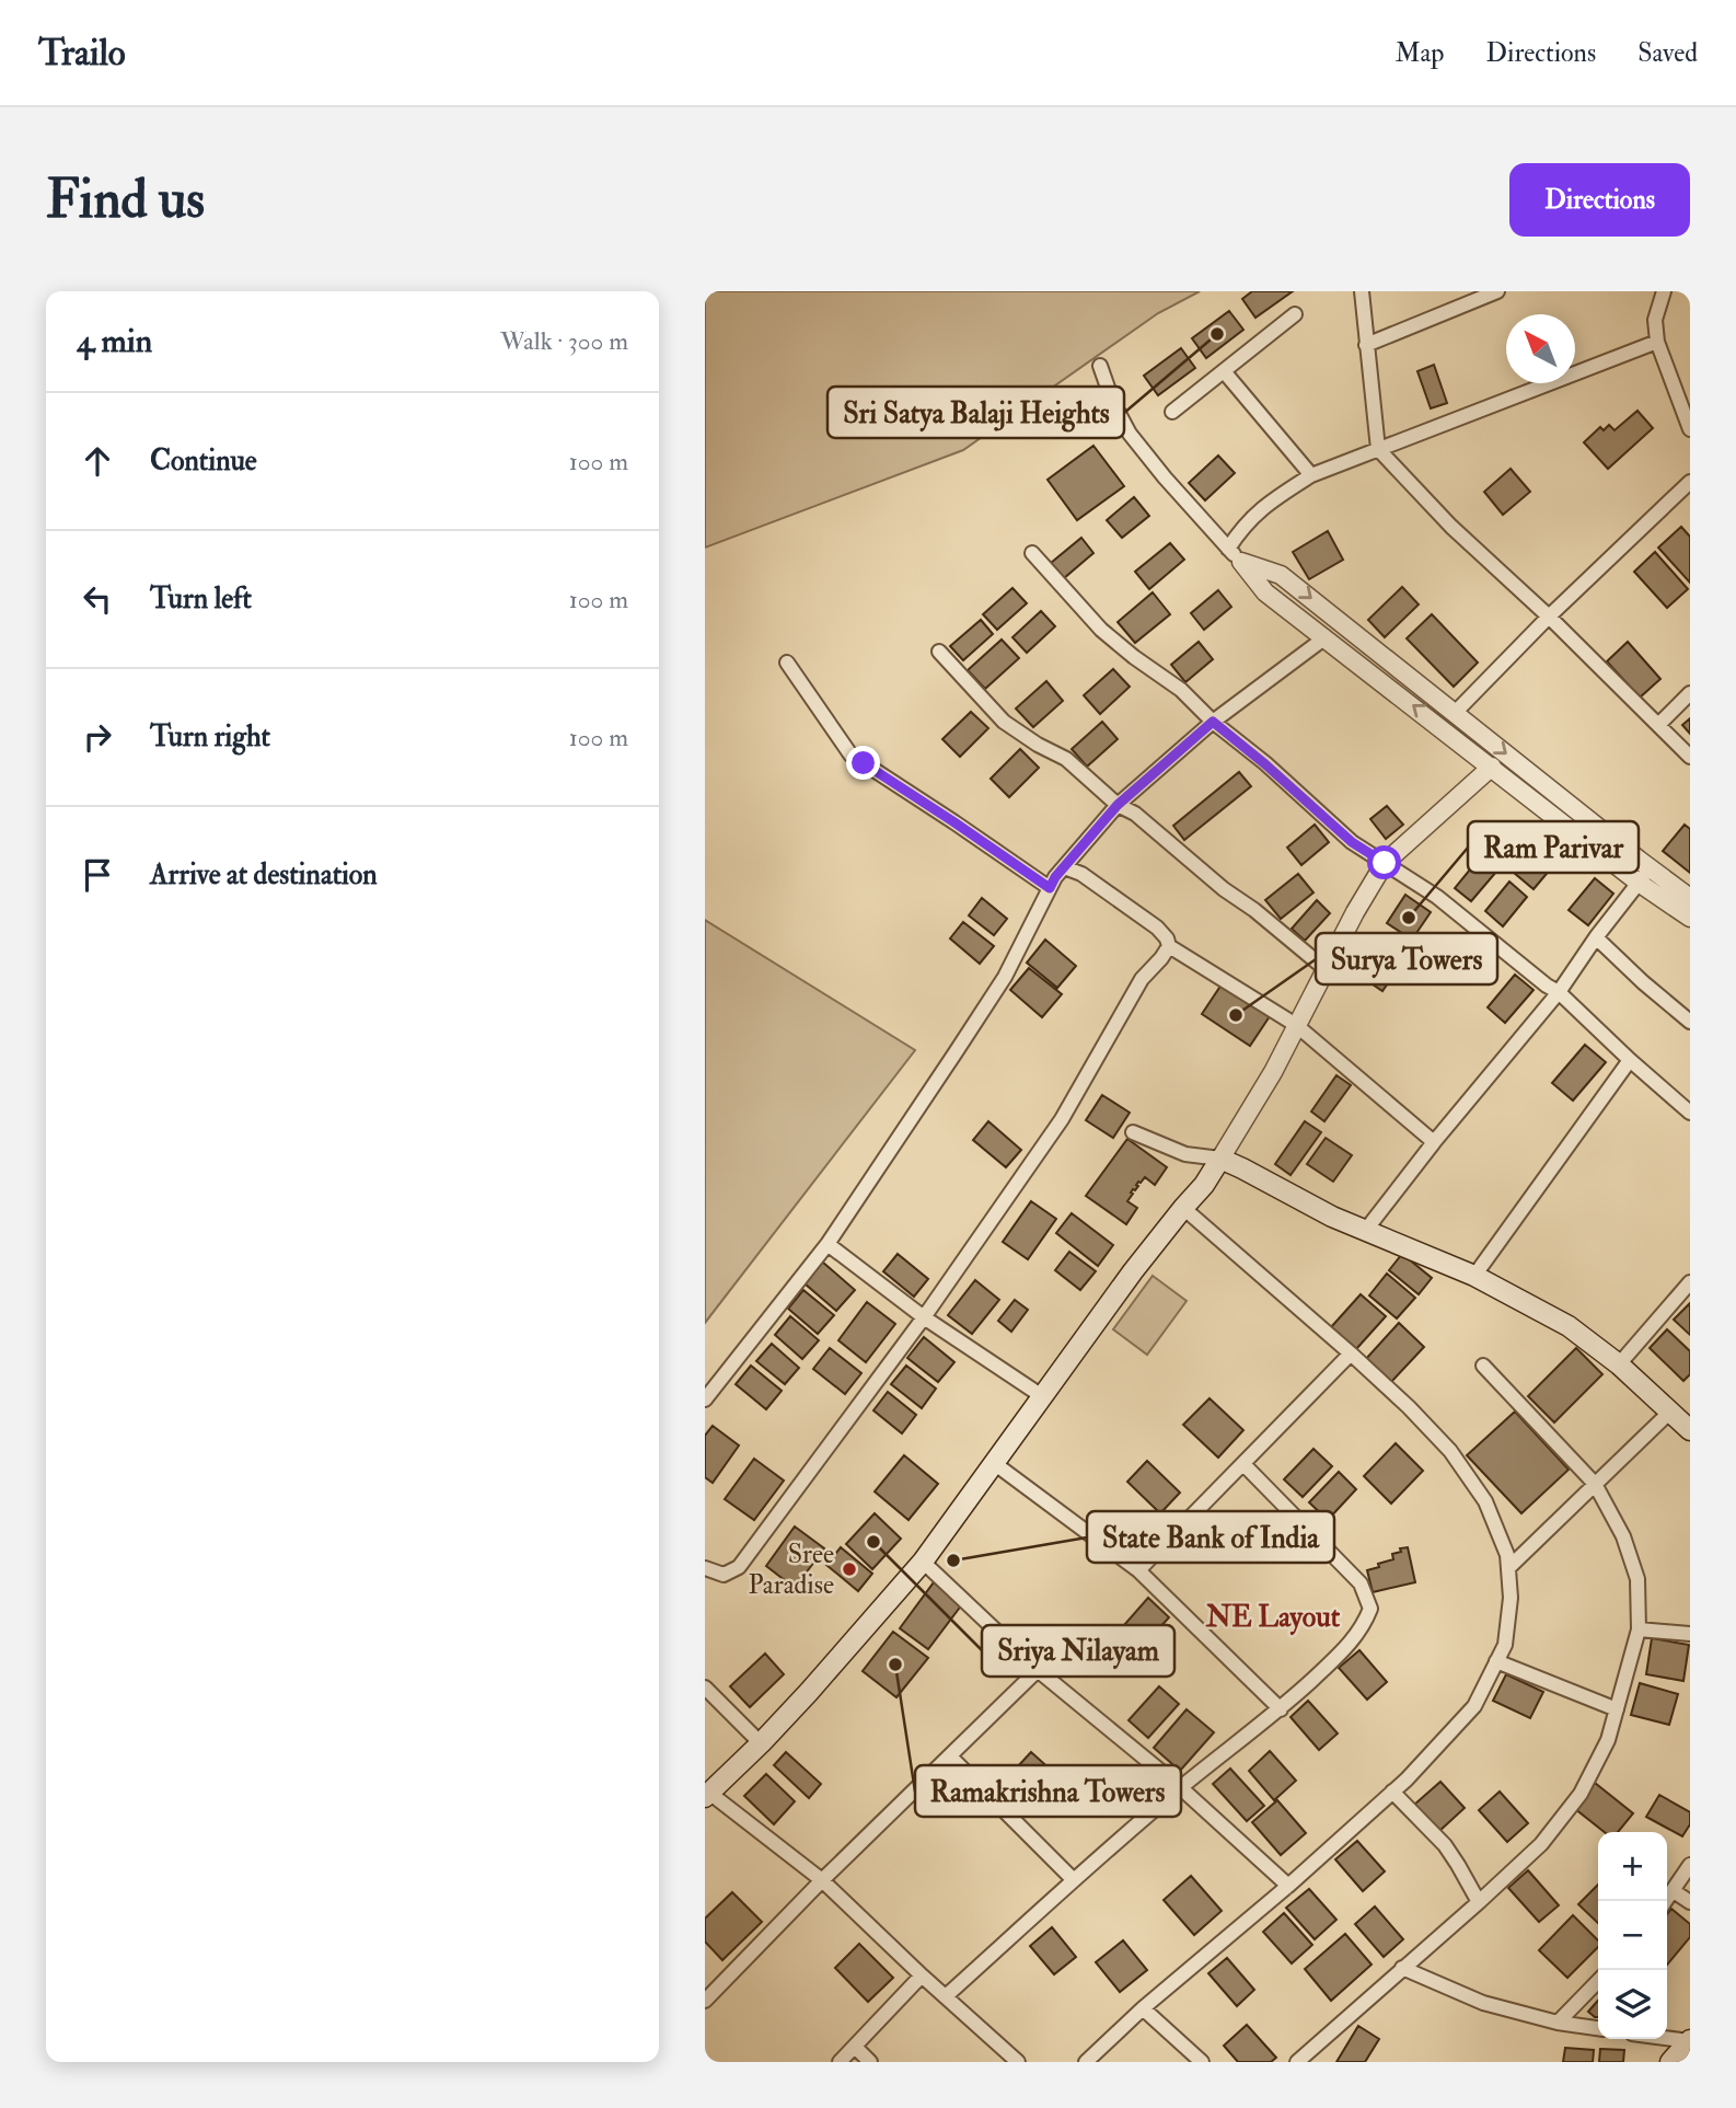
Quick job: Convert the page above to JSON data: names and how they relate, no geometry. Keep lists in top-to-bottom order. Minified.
{"districts":["NE Layout"],"places":["Sri Satya Balaji Heights","Ram Parivar","Surya Towers","Sriya Nilayam","State Bank of India","Sree Paradise","Ramakrishna Towers"],"north":"top left","page":{"header":"Trailo","nav":["Map","Directions","Saved"],"buttons":"Directions","title":"Find us","heading":["4 min","Walk · 300 m"],"list":[["Continue","100 m"],["Turn left","100 m"],["Turn right","100 m"],"Arrive at destination"],"map_buttons":["+","−"]}}
